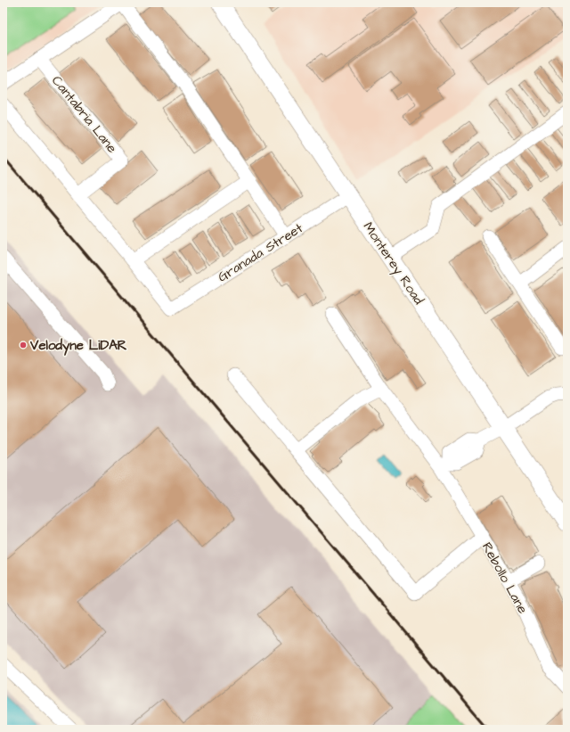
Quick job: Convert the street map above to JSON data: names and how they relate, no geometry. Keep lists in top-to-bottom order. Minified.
{"streets":{"main road":["Monterey Road"],"street":["Cantabria Lane","Granada Street","Rebollo Lane"]},"crossings":[["Granada Street","Monterey Road"]],"places":["Velodyne LiDAR"]}
